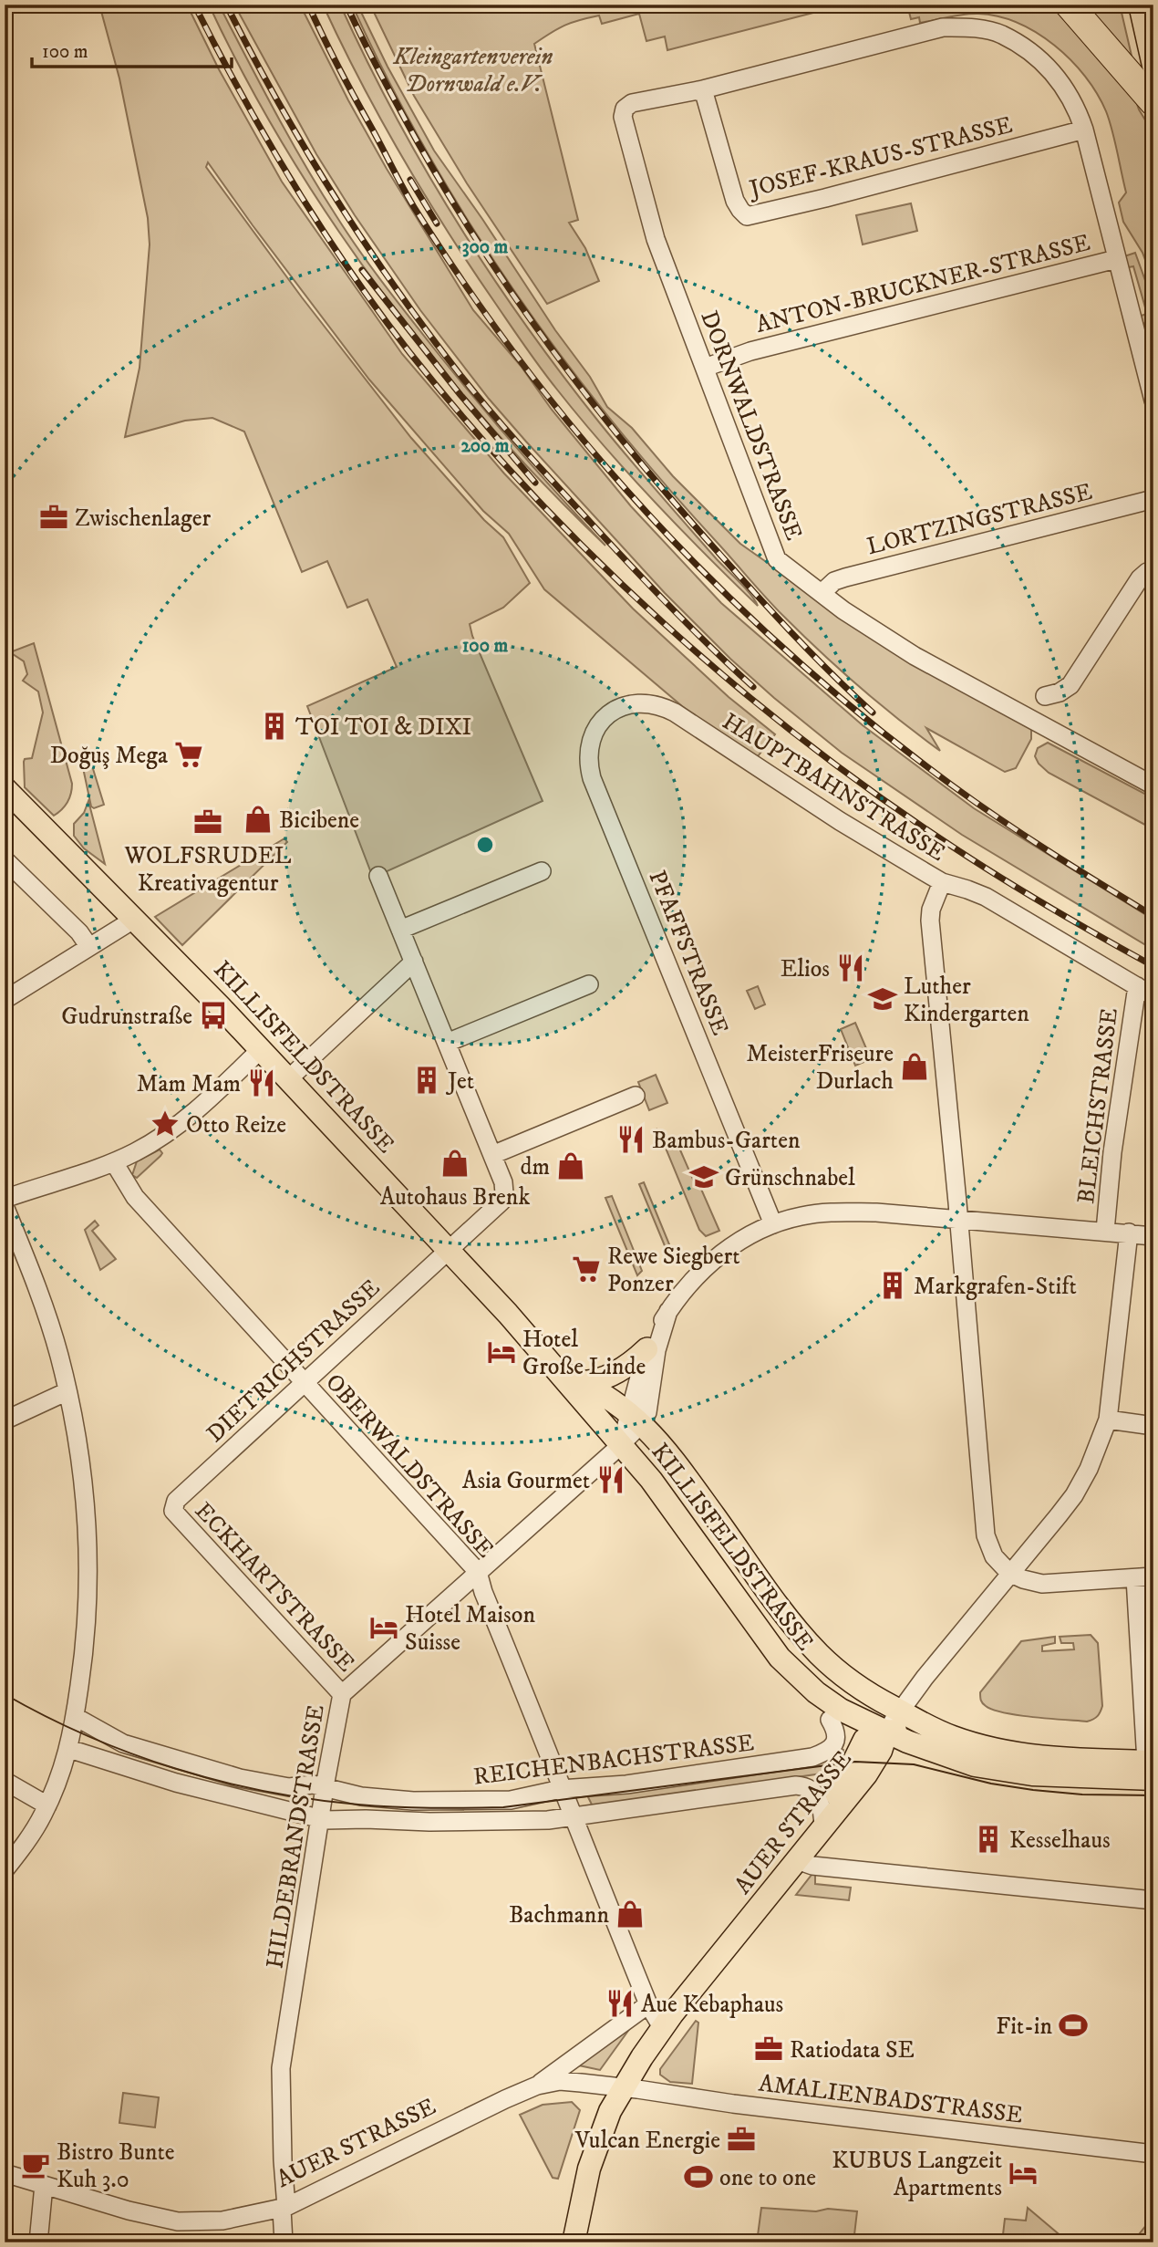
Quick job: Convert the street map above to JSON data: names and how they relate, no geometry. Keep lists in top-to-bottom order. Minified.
{"streets":{"main road":["KILLISFELDSTRASSE","AUER STRASSE"],"street":["JOSEF-KRAUS-STRASSE","ANTON-BRUCKNER-STRASSE","DORNWALDSTRASSE","LORTZINGSTRASSE","HAUPTBAHNSTRASSE","PFAFFSTRASSE","BLEICHSTRASSE","DIETRICHSTRASSE","OBERWALDSTRASSE","ECKHARTSTRASSE","REICHENBACHSTRASSE","HILDEBRANDSTRASSE","AMALIENBADSTRASSE"]},"crossings":[["JOSEF-KRAUS-STRASSE","DORNWALDSTRASSE"],["ANTON-BRUCKNER-STRASSE","DORNWALDSTRASSE"],["DORNWALDSTRASSE","LORTZINGSTRASSE"],["HAUPTBAHNSTRASSE","PFAFFSTRASSE"],["HAUPTBAHNSTRASSE","BLEICHSTRASSE"],["KILLISFELDSTRASSE","DIETRICHSTRASSE"],["KILLISFELDSTRASSE","AUER STRASSE"],["KILLISFELDSTRASSE","HILDEBRANDSTRASSE"],["DIETRICHSTRASSE","OBERWALDSTRASSE"],["DIETRICHSTRASSE","ECKHARTSTRASSE"],["OBERWALDSTRASSE","REICHENBACHSTRASSE"],["OBERWALDSTRASSE","AUER STRASSE"],["OBERWALDSTRASSE","HILDEBRANDSTRASSE"],["ECKHARTSTRASSE","HILDEBRANDSTRASSE"],["REICHENBACHSTRASSE","AUER STRASSE"],["REICHENBACHSTRASSE","HILDEBRANDSTRASSE"],["AUER STRASSE","HILDEBRANDSTRASSE"],["AUER STRASSE","AMALIENBADSTRASSE"]],"parks":["Kleingartenverein Dornwald e.V."],"places":{"office":["Zwischenlager","WOLFSRUDEL Kreativagentur","Ratiodata SE","Vulcan Energie"],"building":["TOI TOI & DIXI","Jet","Markgrafen-Stift","Kesselhaus"],"supermarket":["Doğuş Mega","Rewe Siegbert Ponzer"],"shop":["Bicibene","MeisterFriseure Durlach","Autohaus Brenk","dm","Bachmann"],"restaurant":["Elios","Mam Mam","Bambus-Garten","Asia Gourmet","Aue Kebaphaus"],"school or university":["Luther Kindergarten","Grünschnabel"],"bus stop":["Gudrunstraße"],"place":["Otto Reize"],"hotel":["Hotel Große Linde","Hotel Maison Suisse","KUBUS Langzeit Apartments"],"sports":["Fit-in","one to one"],"cafe":["Bistro Bunte Kuh 3.0"]},"scale_bar":"100 m","rings":["300 m","200 m","100 m"]}
